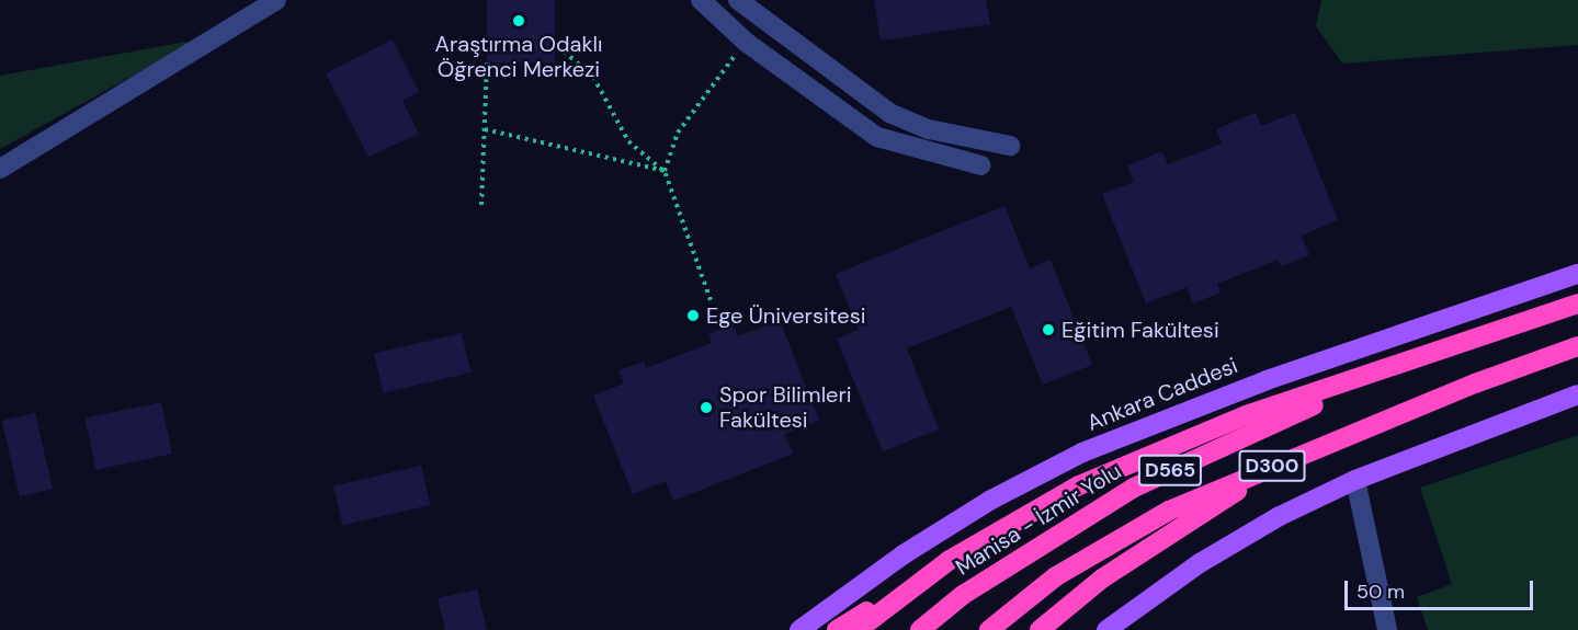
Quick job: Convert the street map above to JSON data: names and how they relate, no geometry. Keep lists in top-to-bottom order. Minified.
{"streets":{"highway":["D300","D565","Manisa - İzmir Yolu"],"main road":["Ankara Caddesi"]},"crossings":[["D300","D565"],["D300","Manisa - İzmir Yolu"]],"places":["Araştırma Odaklı Öğrenci Merkezi","Ege Üniversitesi","Eğitim Fakültesi","Spor Bilimleri Fakültesi"],"scale_bar":"50 m"}
